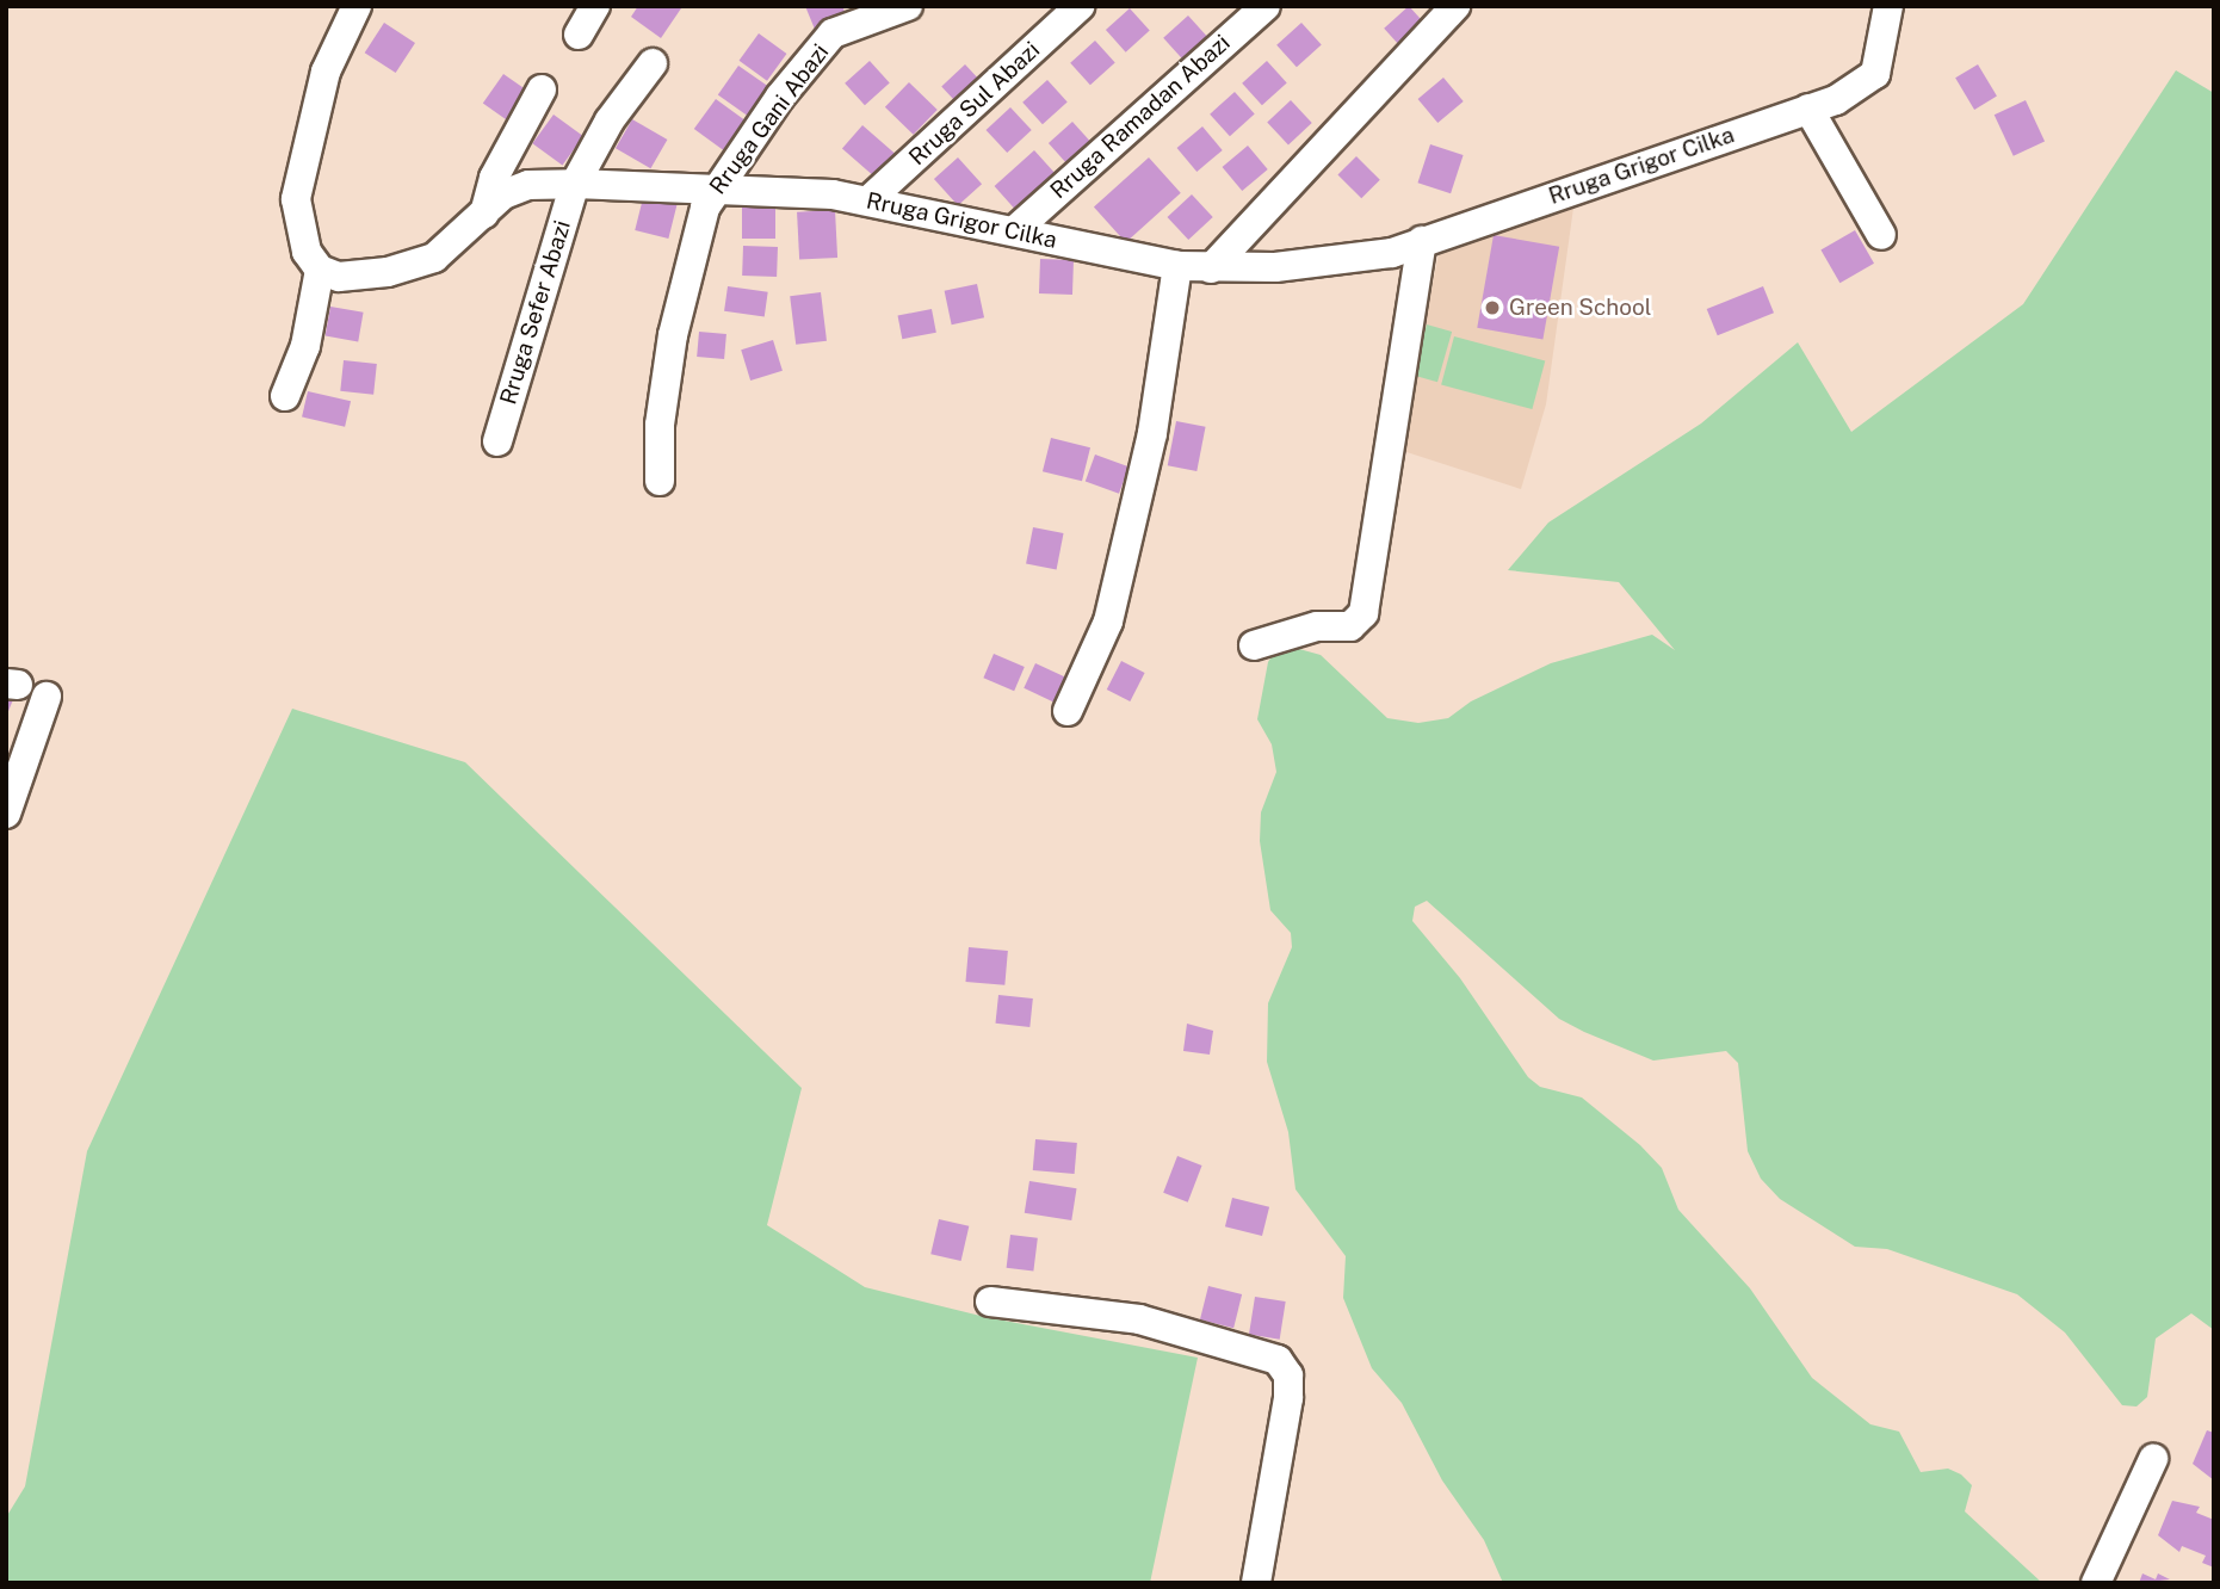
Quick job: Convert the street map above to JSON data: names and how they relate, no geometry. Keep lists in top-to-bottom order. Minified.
{"streets":{"street":["Rruga Sul Abazi","Rruga Ramadan Abazi","Rruga Gani Abazi","Rruga Grigor Cilka","Rruga Sefer Abazi"]},"crossings":[["Rruga Sul Abazi","Rruga Grigor Cilka"],["Rruga Ramadan Abazi","Rruga Grigor Cilka"],["Rruga Gani Abazi","Rruga Grigor Cilka"],["Rruga Grigor Cilka","Rruga Sefer Abazi"]],"places":["Green School"]}
